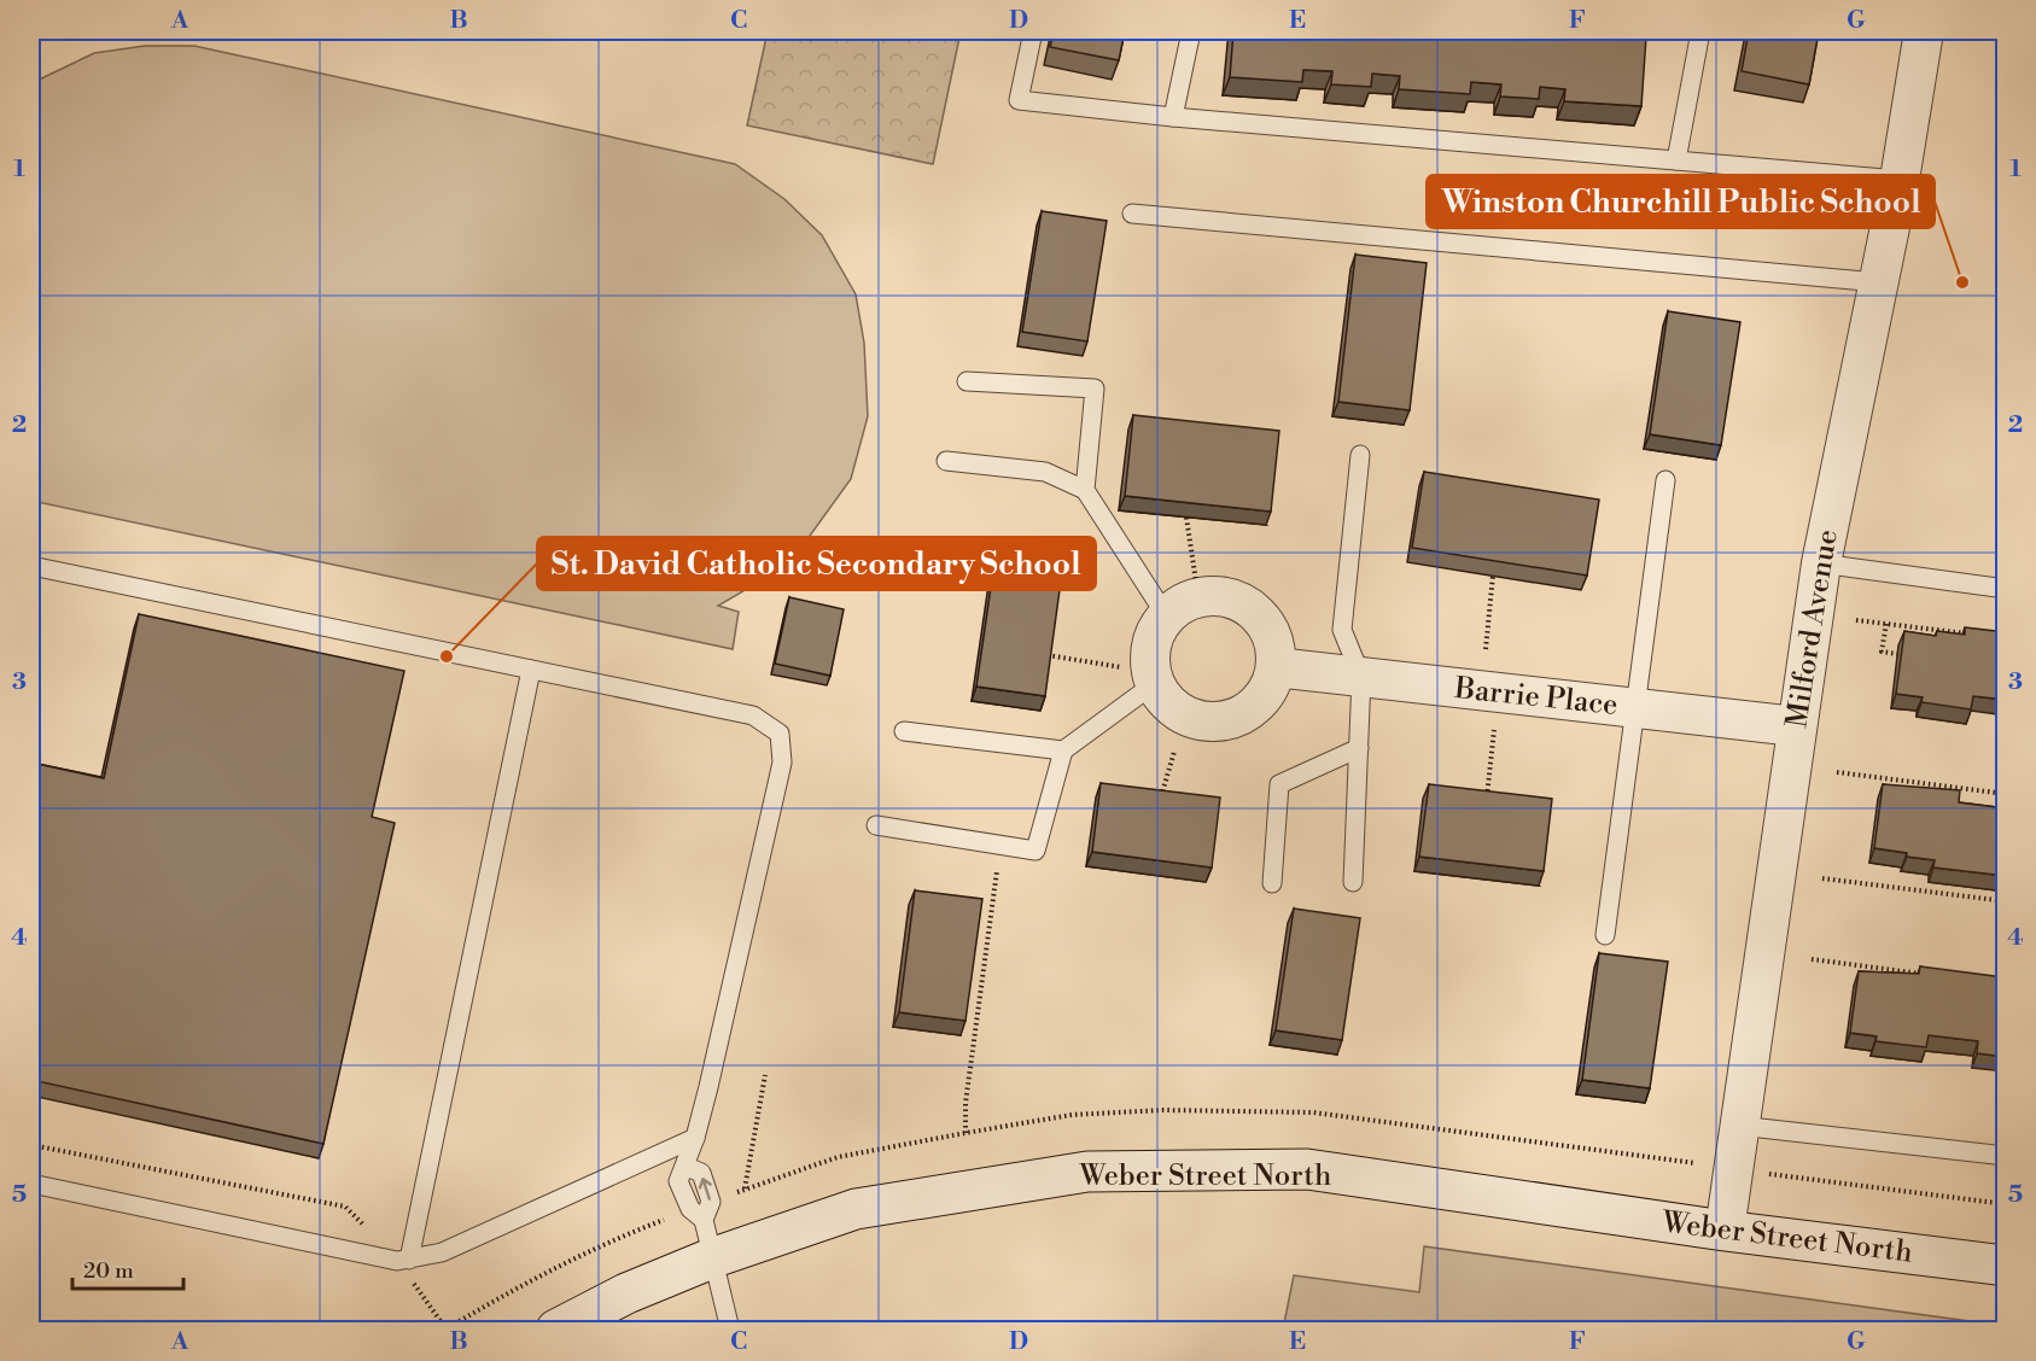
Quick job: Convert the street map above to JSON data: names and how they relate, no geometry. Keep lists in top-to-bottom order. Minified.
{"streets":{"main road":["Weber Street North"],"street":["Milford Avenue","Barrie Place"]},"crossings":[["Milford Avenue","Barrie Place"],["Milford Avenue","Weber Street North"]],"places":["Winston Churchill Public School","St. David Catholic Secondary School"],"scale_bar":"20 m","grid":{"columns":["A","B","C","D","E","F","G"],"rows":["1","2","3","4","5"]}}
